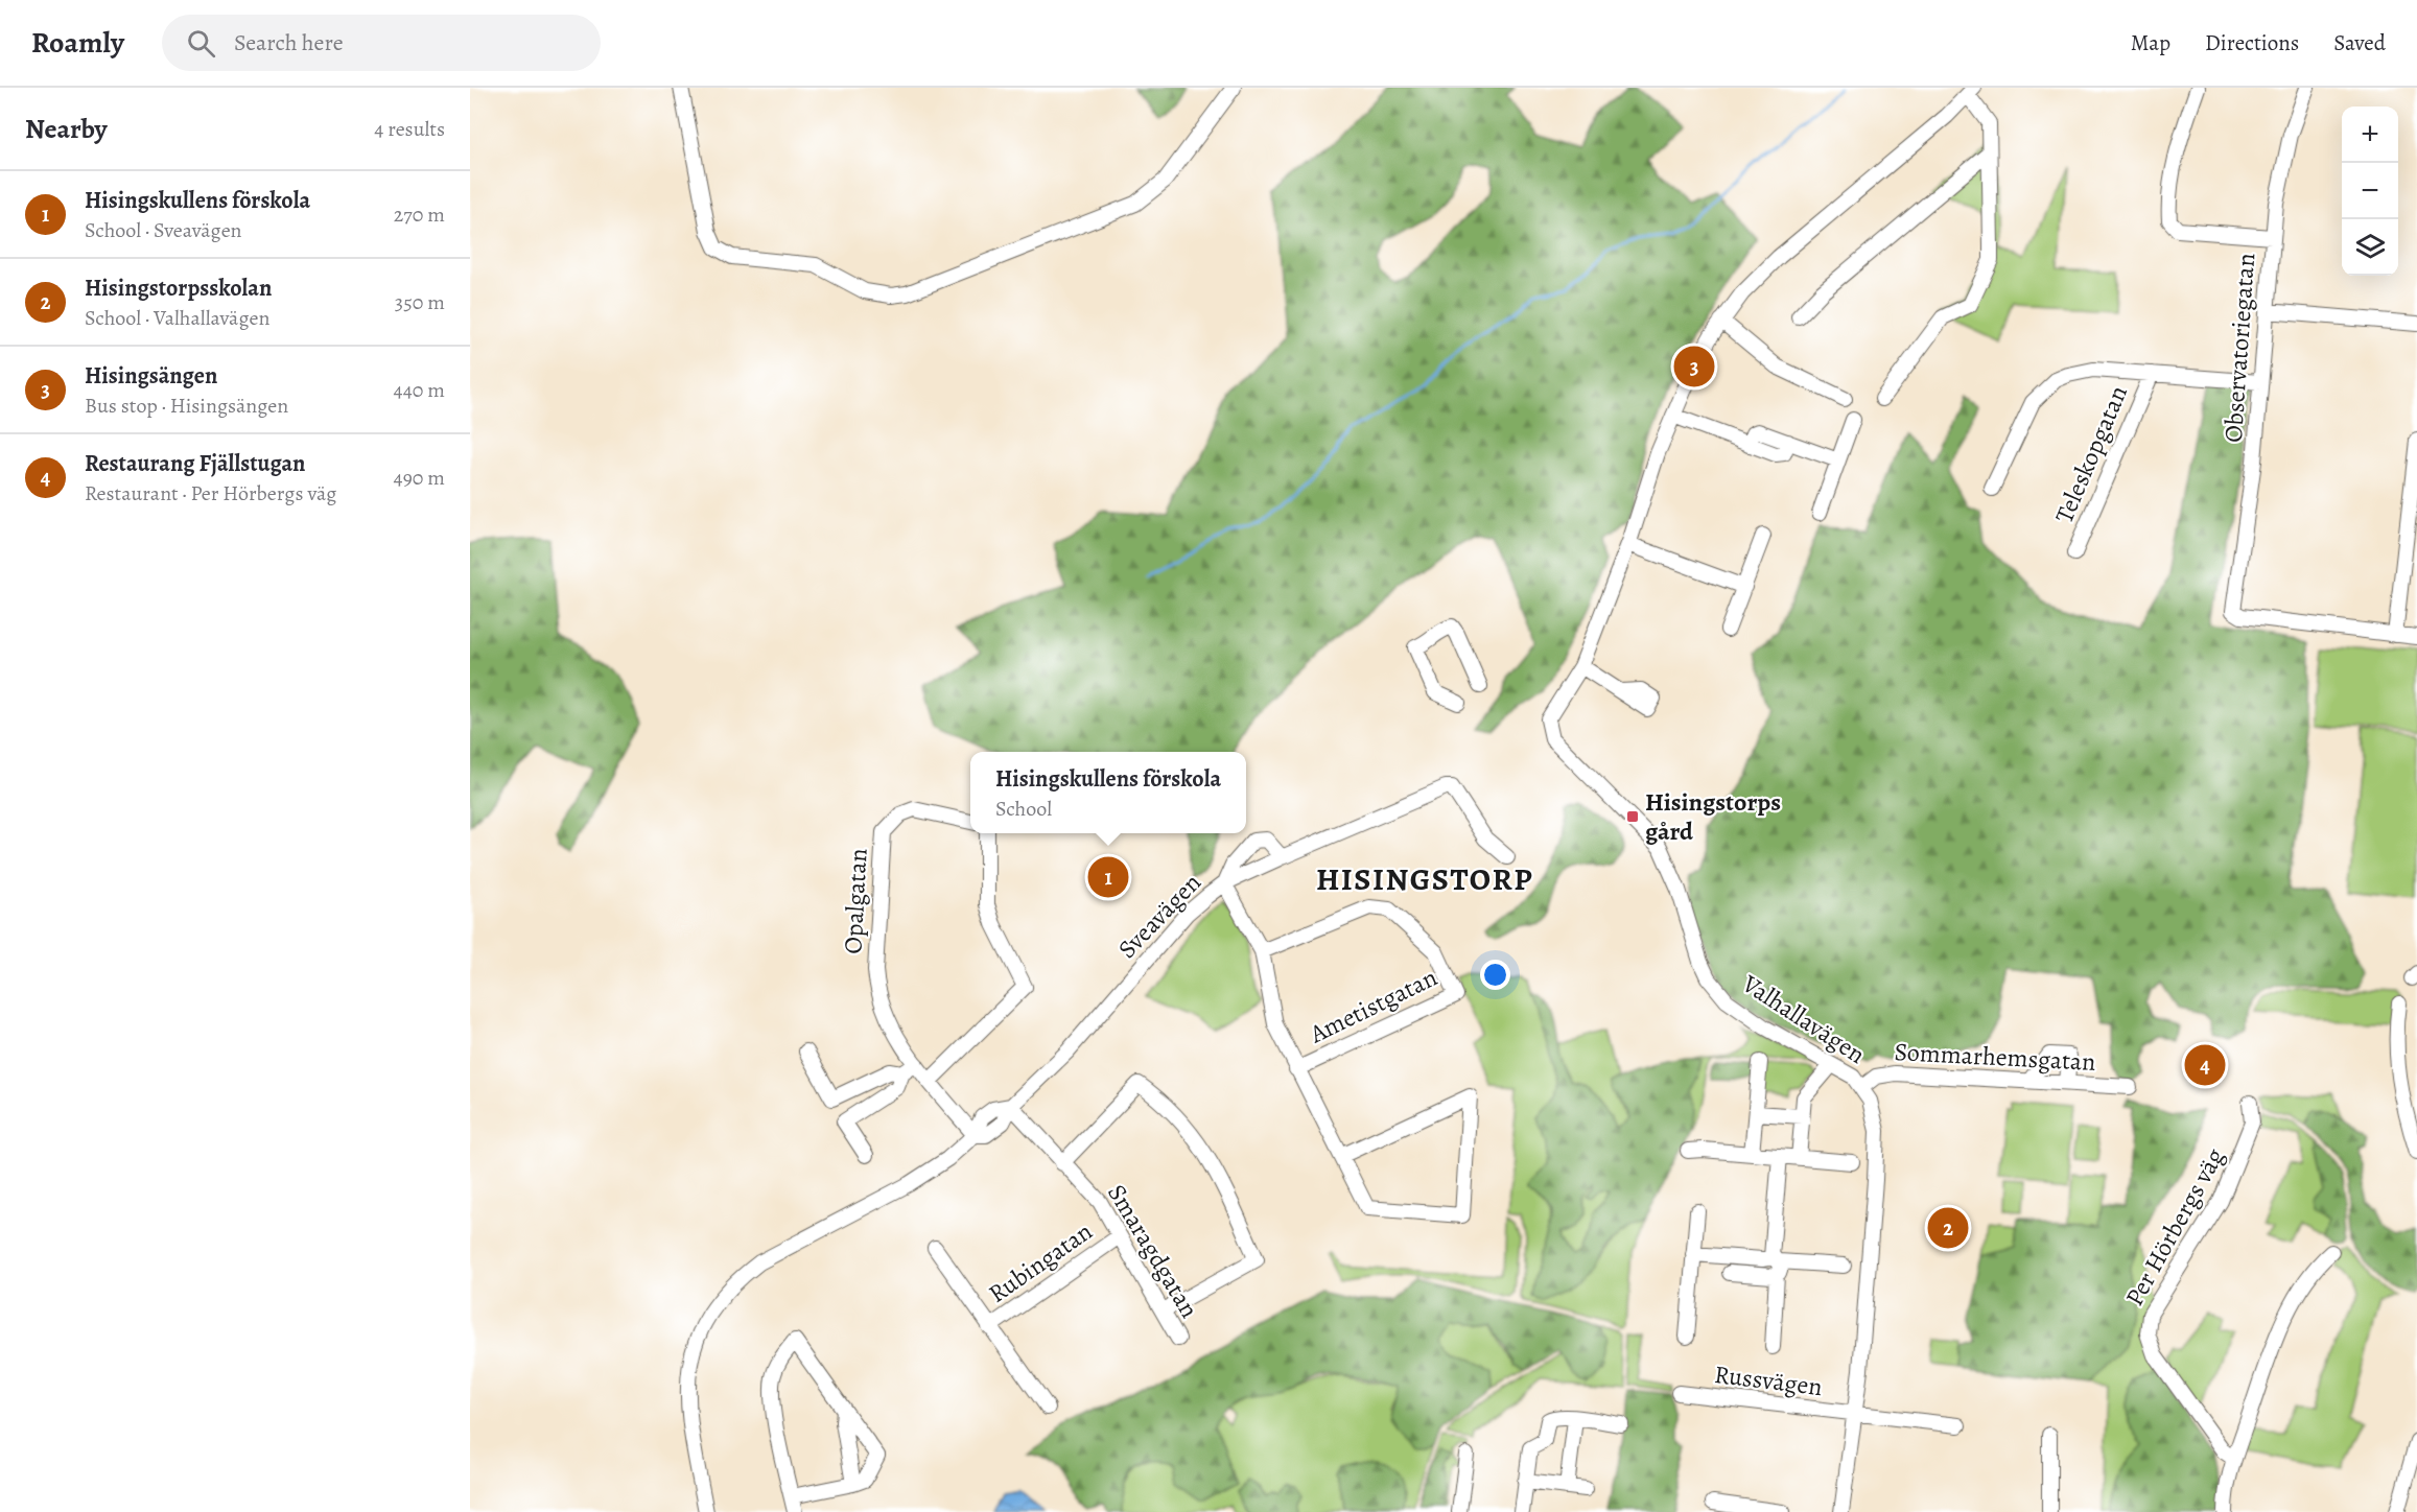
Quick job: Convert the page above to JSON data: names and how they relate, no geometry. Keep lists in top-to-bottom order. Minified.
{"streets":{"street":["Observatoriegatan","Teleskopgatan","Opalgatan","Sveavägen","Ametistgatan","Valhallavägen","Sommarhemsgatan","Per Hörbergs väg","Smaragdgatan","Rubingatan","Russvägen"]},"crossings":[["Opalgatan","Sveavägen"],["Sveavägen","Smaragdgatan"],["Valhallavägen","Sommarhemsgatan"],["Valhallavägen","Russvägen"],["Smaragdgatan","Rubingatan"]],"districts":["HISINGSTORP"],"places":{"transit":["Hisingstorps gård"]},"page":{"header":"Roamly","search":"Search here","nav":["Map","Directions","Saved"],"heading":["Nearby","4 results"],"map_buttons":["+","−"],"list":[{"mark":"1","name":"Hisingskullens förskola","note":"School · Sveavägen","value":"270 m"},{"mark":"2","name":"Hisingstorpsskolan","note":"School · Valhallavägen","value":"350 m"},{"mark":"3","name":"Hisingsängen","note":"Bus stop · Hisingsängen","value":"440 m"},{"mark":"4","name":"Restaurang Fjällstugan","note":"Restaurant · Per Hörbergs väg","value":"490 m"}],"pins":["3","1","4","2"],"popup":["Hisingskullens förskola","School"]}}
